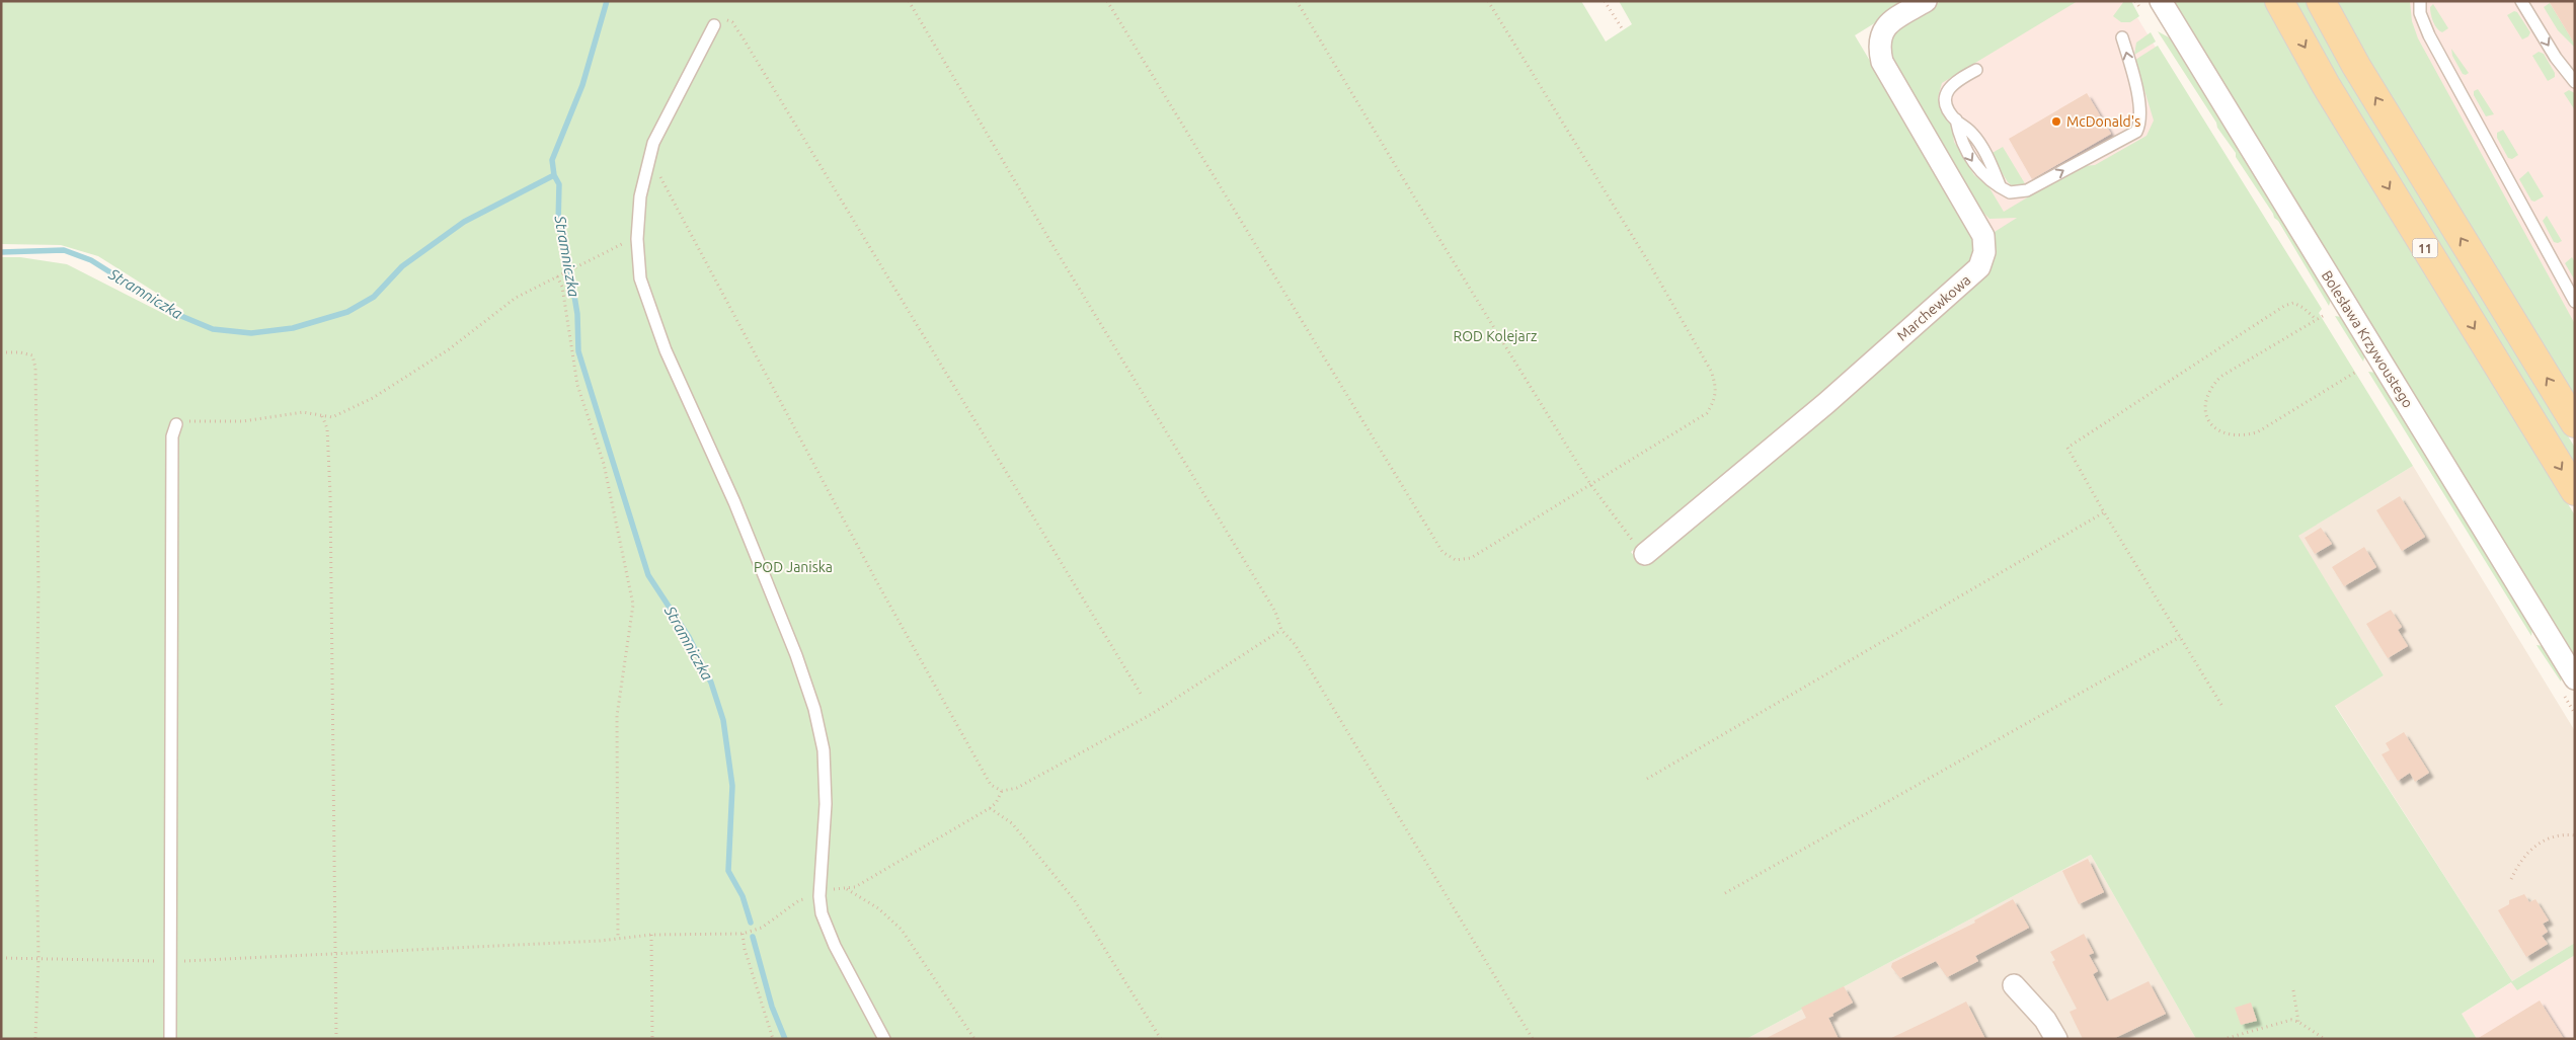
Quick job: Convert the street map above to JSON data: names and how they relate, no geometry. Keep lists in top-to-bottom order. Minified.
{"streets":{"main road":["11"],"street":["Marchewkowa","Bolesława Krzywoustego"]},"water":["Stramniczka"],"parks":["ROD Kolejarz","POD Janiska"],"places":["McDonald's"]}
